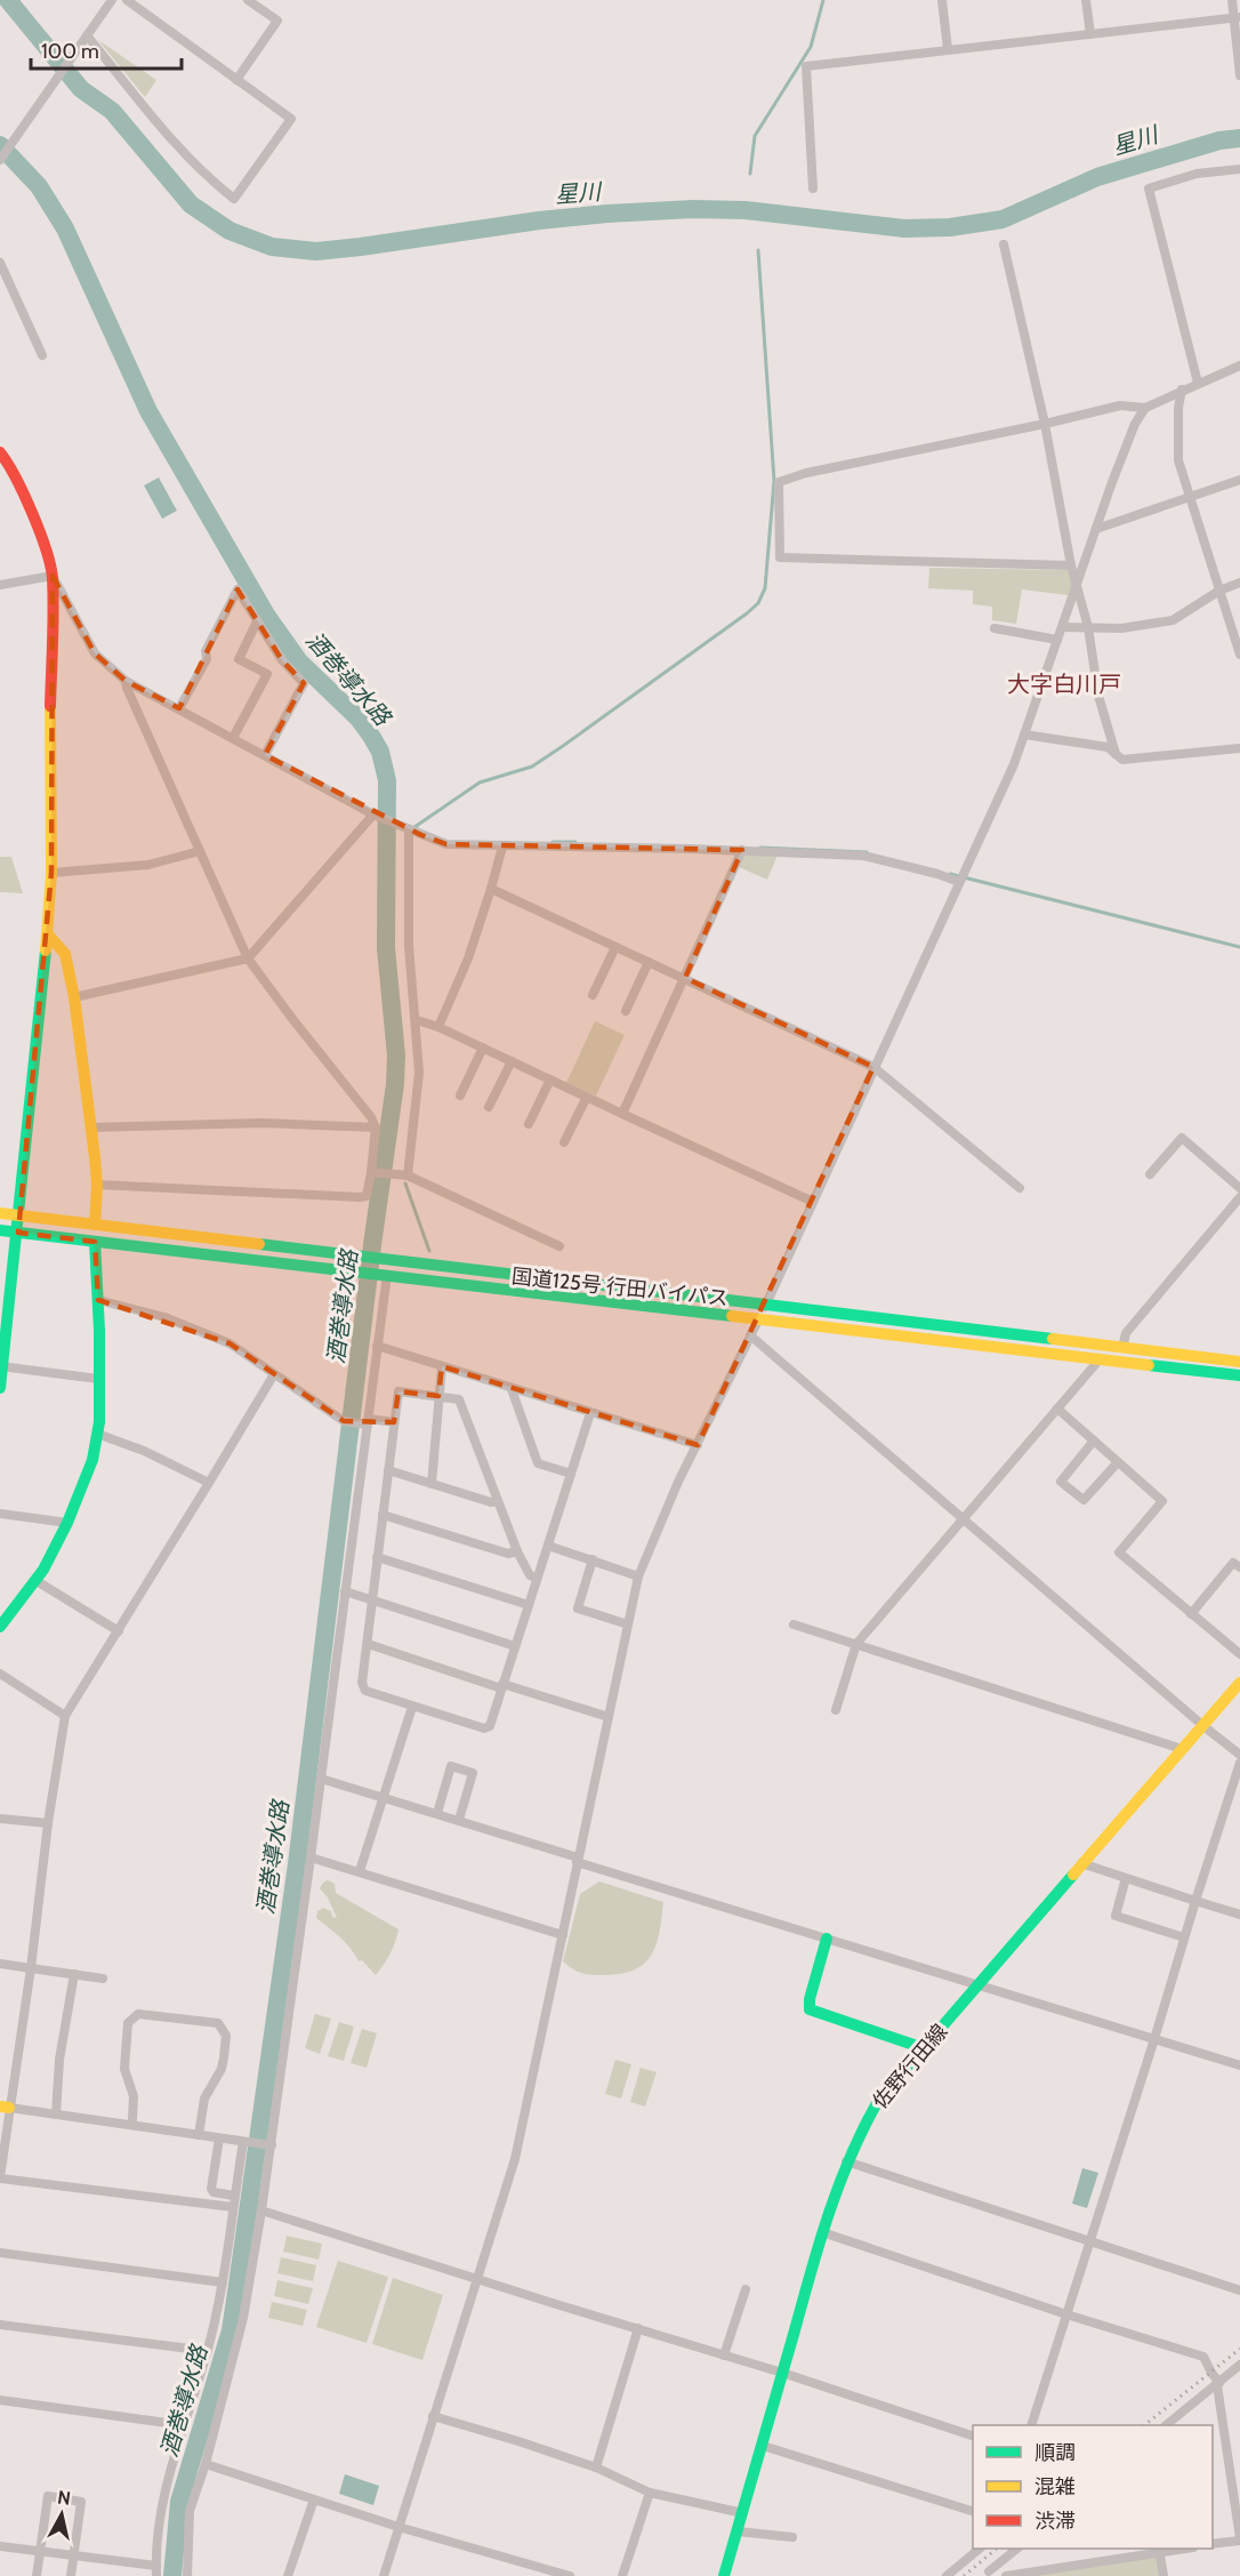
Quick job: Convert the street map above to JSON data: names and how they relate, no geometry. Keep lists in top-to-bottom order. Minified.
{"streets":{"main road":["国道125号 行田バイパス","佐野行田線"]},"districts":["大字白川戸"],"water":["星川","酒巻導水路"],"legend":["順調","混雑","渋滞"],"scale_bar":"100 m","north":"top"}
